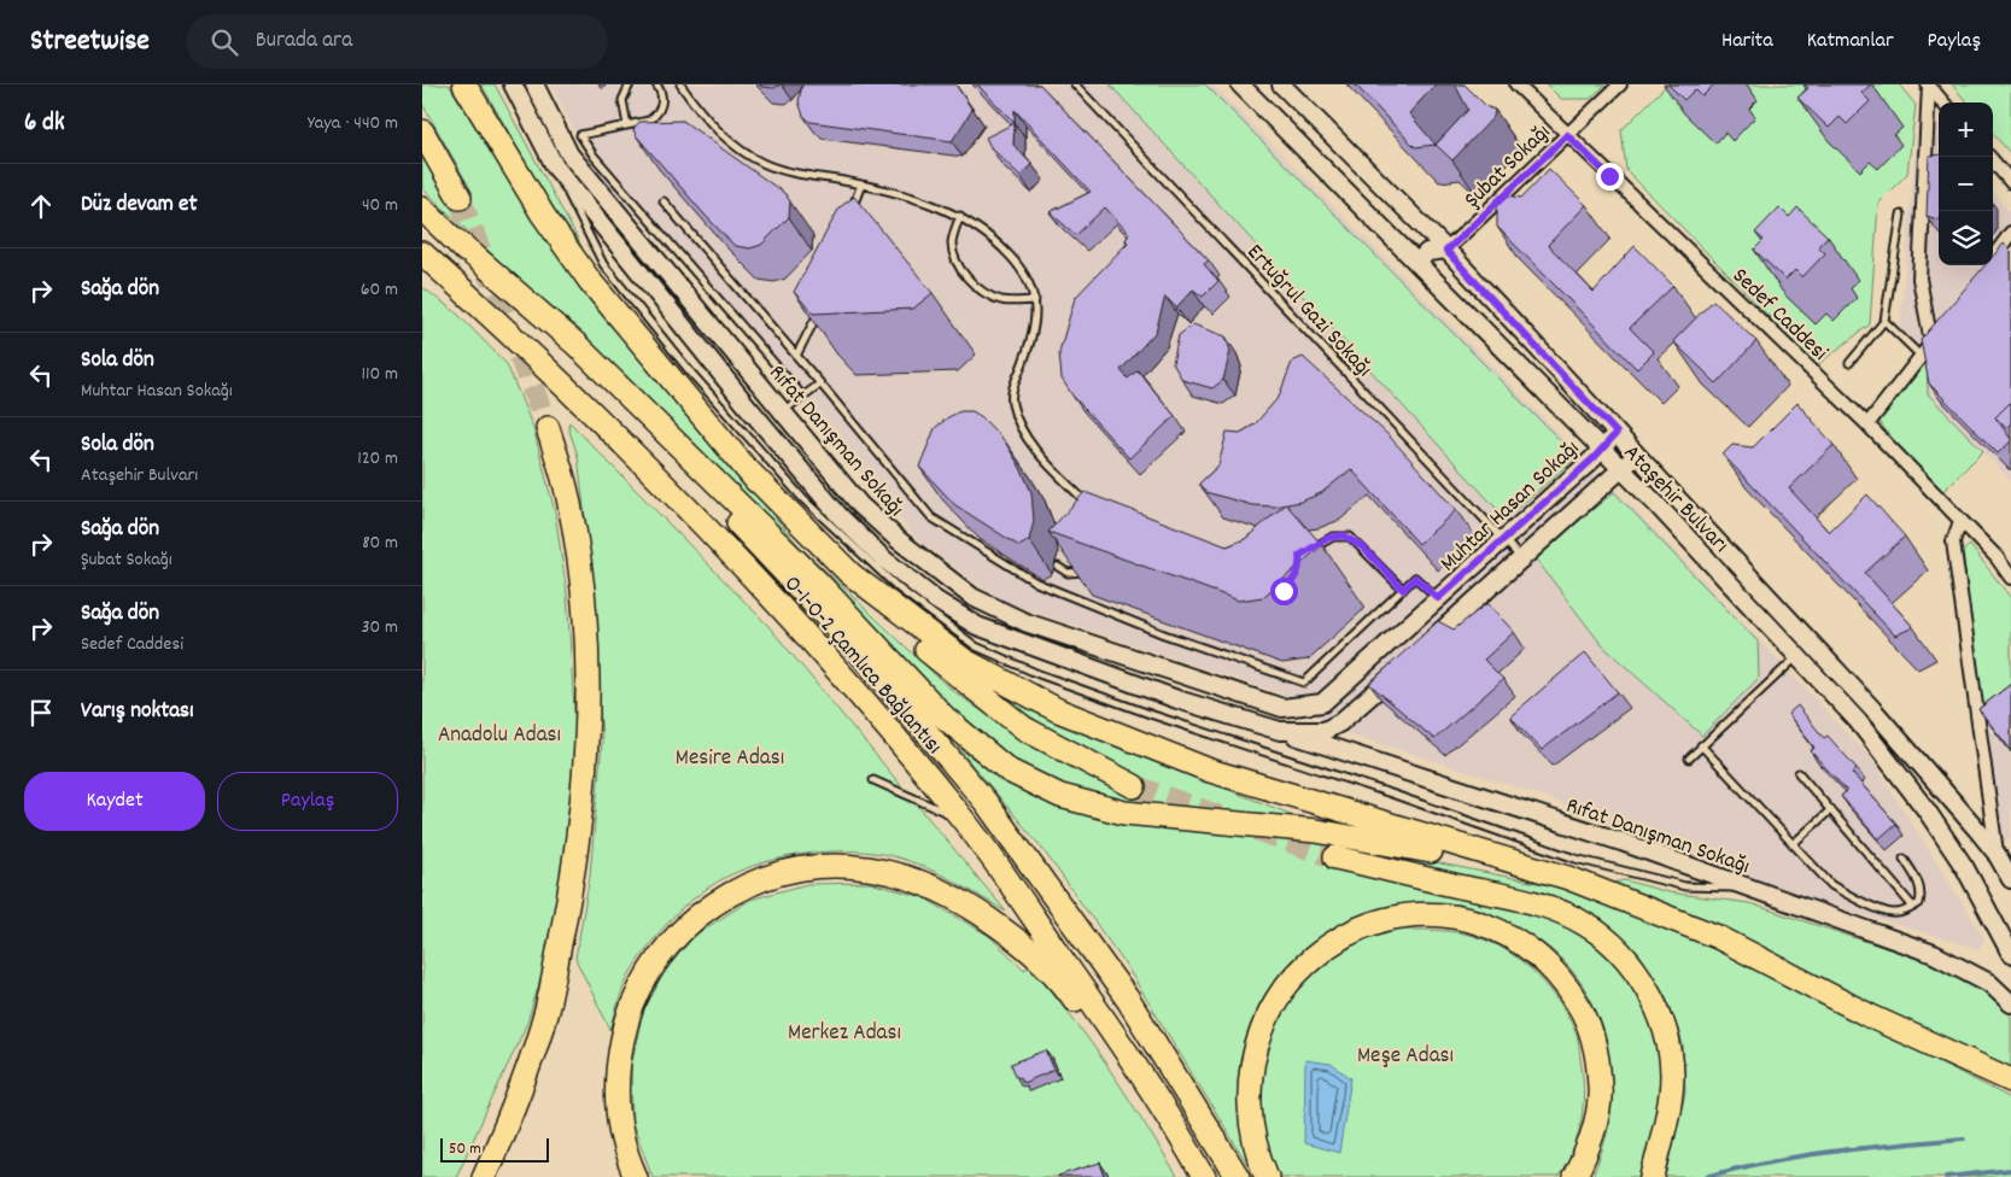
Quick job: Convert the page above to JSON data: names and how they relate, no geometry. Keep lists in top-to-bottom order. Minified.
{"streets":{"highway":["O-1-O-2 Çamlıca Bağlantısı"],"street":["Şubat Sokağı","Sedef Caddesi","Rıfat Danışman Sokağı","Ataşehir Bulvarı","Muhtar Hasan Sokağı"],"lane":["Ertuğrul Gazi Sokağı"]},"crossings":[["Şubat Sokağı","Sedef Caddesi"],["Şubat Sokağı","Ataşehir Bulvarı"],["Ertuğrul Gazi Sokağı","Muhtar Hasan Sokağı"],["Rıfat Danışman Sokağı","Muhtar Hasan Sokağı"],["Ataşehir Bulvarı","Muhtar Hasan Sokağı"]],"parks":["Anadolu Adası","Mesire Adası","Merkez Adası","Meşe Adası"],"scale_bar":"50 m","page":{"header":"Streetwise","search":"Burada ara","nav":["Harita","Katmanlar","Paylaş"],"heading":["6 dk","Yaya · 440 m"],"map_buttons":["+","−"],"list":[["Düz devam et","40 m"],["Sağa dön","60 m"],["Sola dön","Muhtar Hasan Sokağı","110 m"],["Sola dön","Ataşehir Bulvarı","120 m"],["Sağa dön","Şubat Sokağı","80 m"],["Sağa dön","Sedef Caddesi","30 m"],"Varış noktası"],"buttons":["Kaydet","Paylaş"],"scale":"50 m"}}
